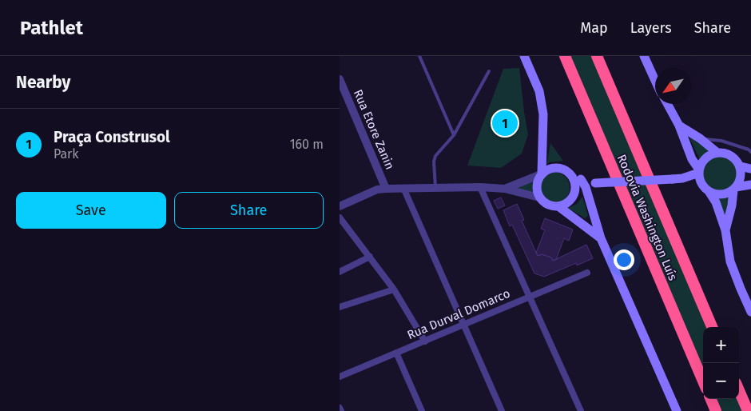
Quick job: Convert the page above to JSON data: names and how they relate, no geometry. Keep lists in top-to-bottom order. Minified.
{"streets":{"highway":["Rodovia Washington Luís"],"street":["Rua Etore Zanin","Rua Durval Domarco"]},"north":"bottom left","page":{"header":"Pathlet","nav":["Map","Layers","Share"],"heading":"Nearby","list":[{"mark":"1","name":"Praça Construsol","note":"Park","value":"160 m"}],"pins":"1","buttons":["Save","Share"],"map_buttons":["+","−"]}}
